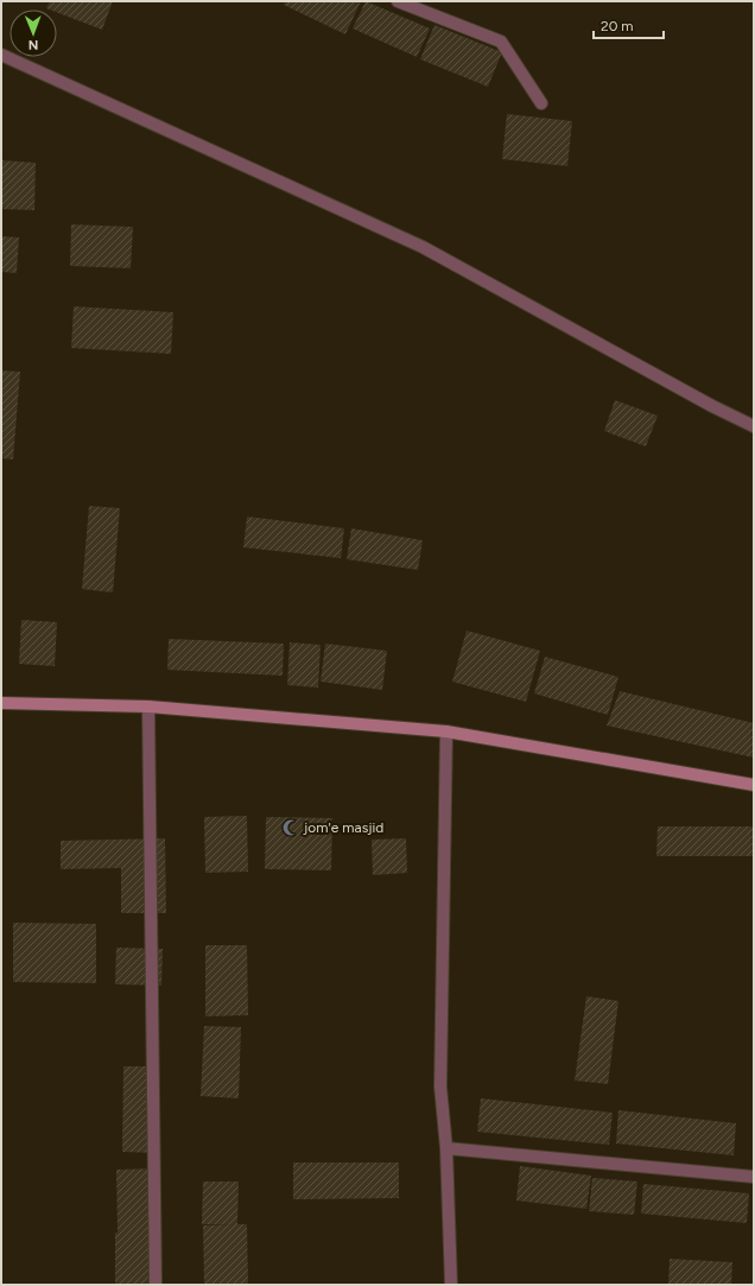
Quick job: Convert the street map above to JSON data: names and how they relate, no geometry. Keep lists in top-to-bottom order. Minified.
{"places":{"mosque":["jom'e masjid"]},"scale_bar":"20 m","north":"bottom"}
